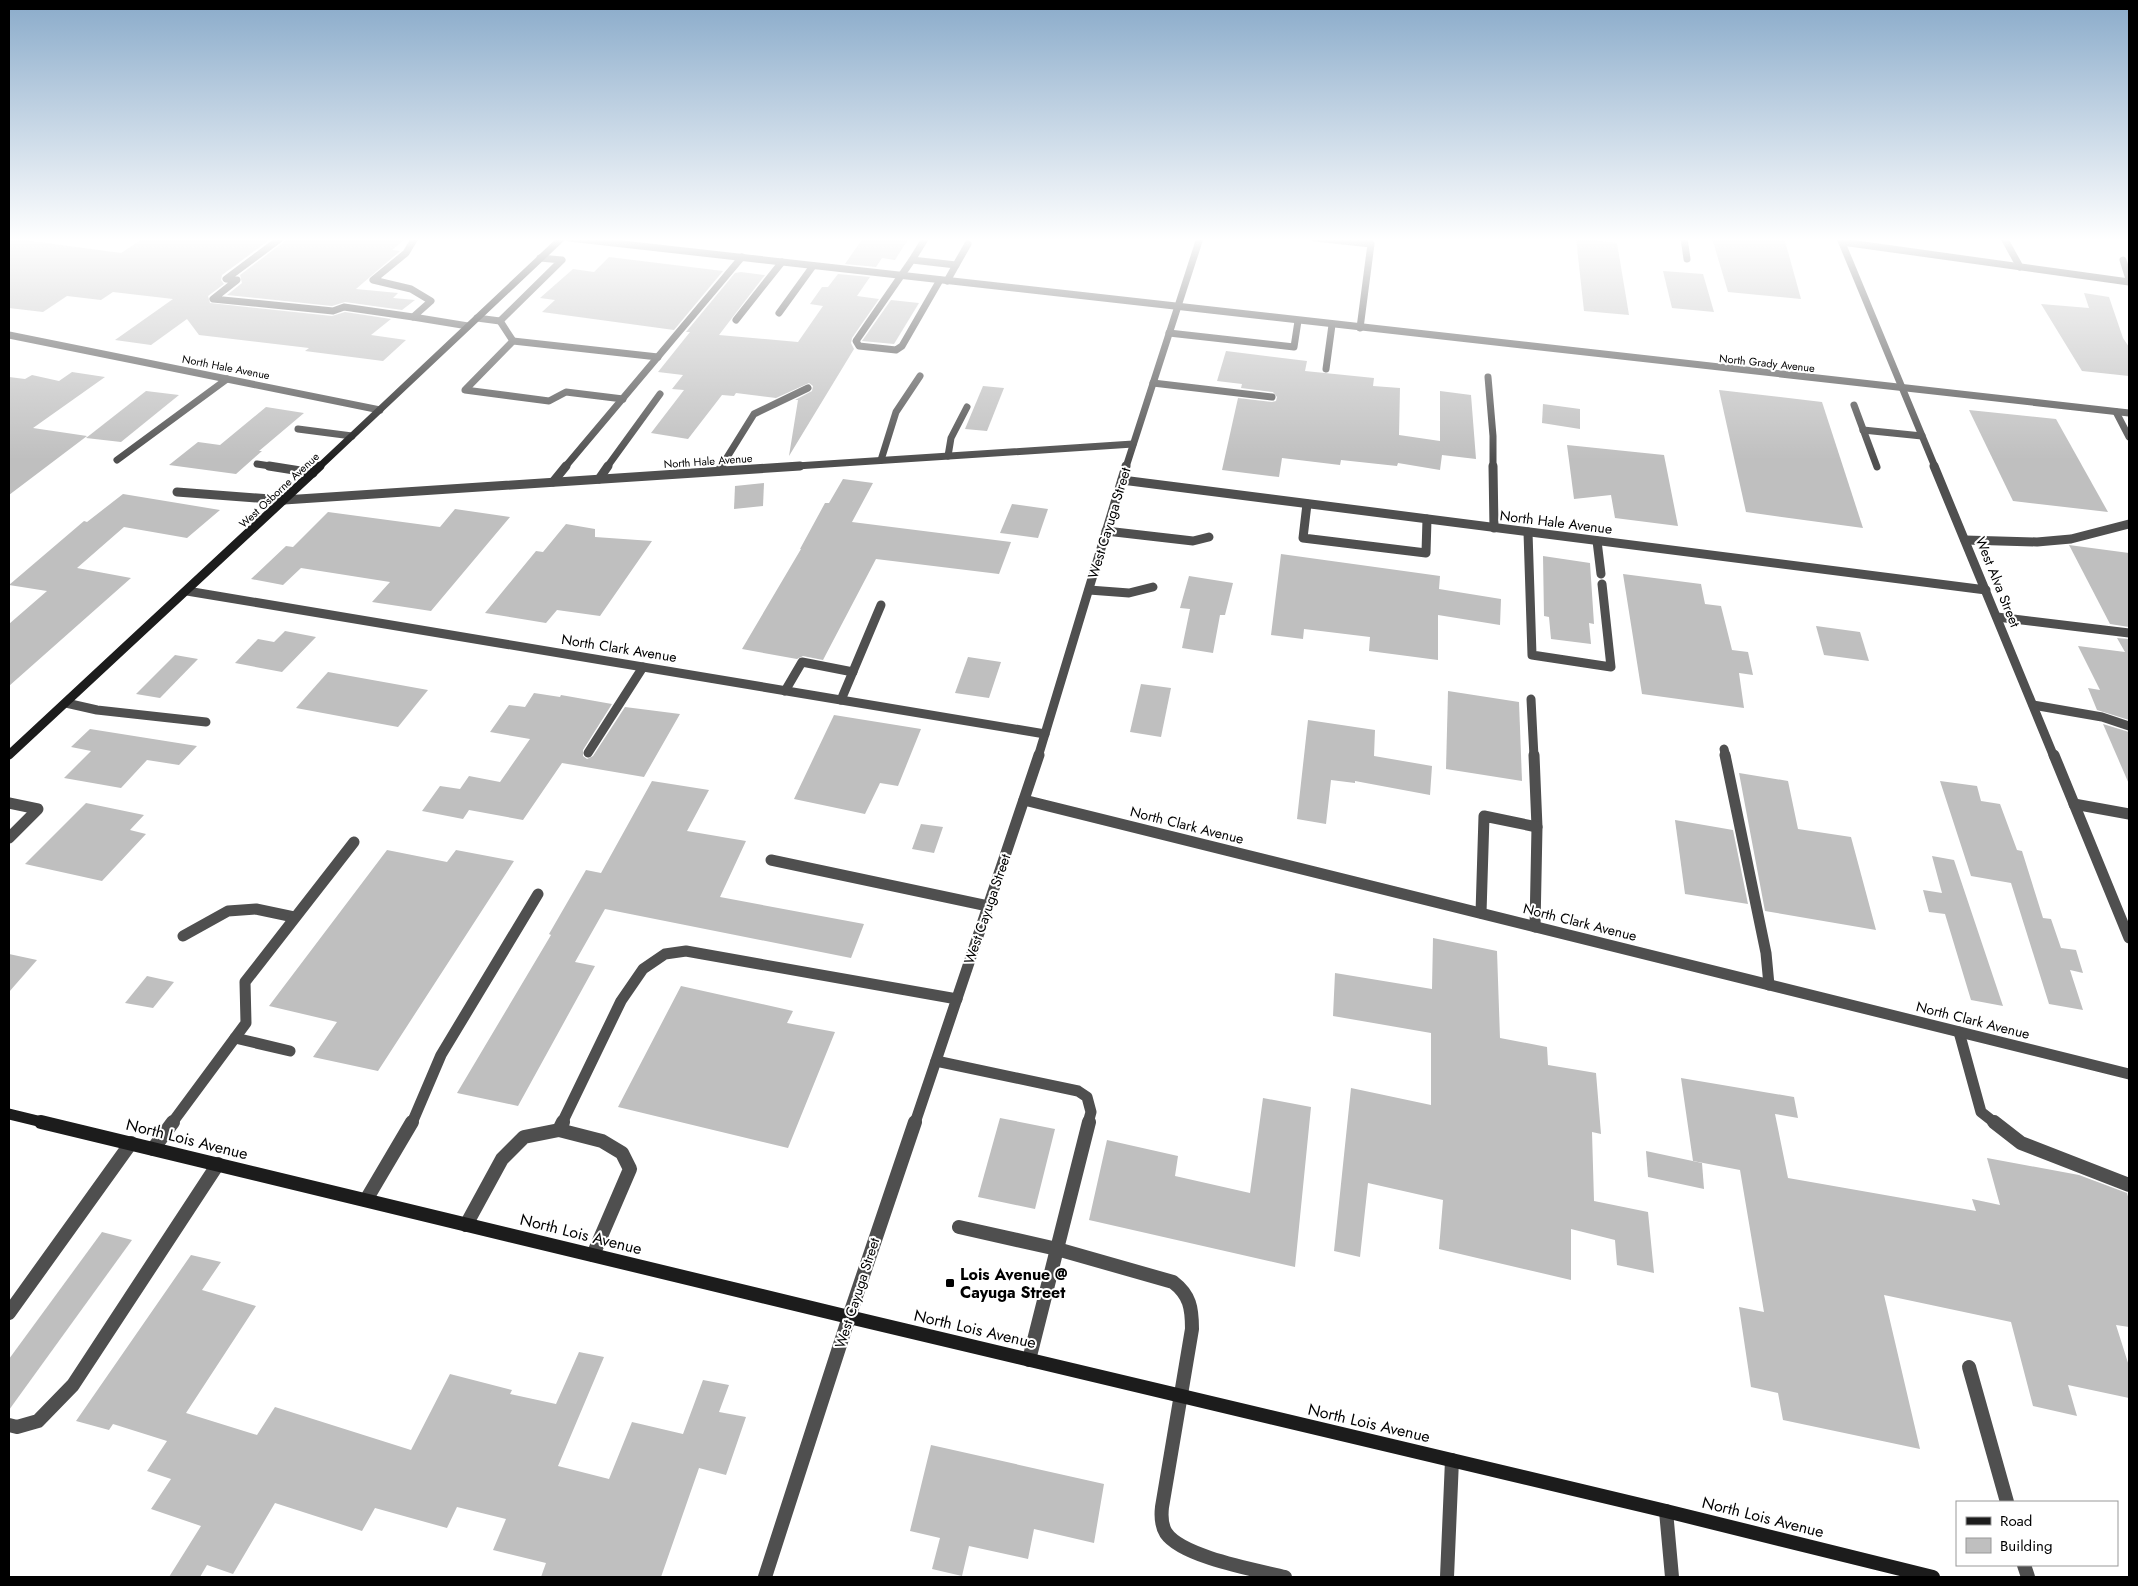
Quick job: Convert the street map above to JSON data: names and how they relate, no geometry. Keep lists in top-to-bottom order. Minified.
{"streets":{"street":["North Grady Avenue","North Hale Avenue","West Osborne Avenue","West Cayuga Street","West Alva Street","North Clark Avenue","North Lois Avenue"]},"crossings":[["North Grady Avenue","West Alva Street"],["North Hale Avenue","West Osborne Avenue"],["North Hale Avenue","West Cayuga Street"],["North Hale Avenue","West Alva Street"],["West Osborne Avenue","North Clark Avenue"],["West Cayuga Street","North Clark Avenue"],["West Cayuga Street","North Lois Avenue"]],"places":{"transit":["Lois Avenue @ Cayuga Street"]},"legend":["Road","Building"]}
